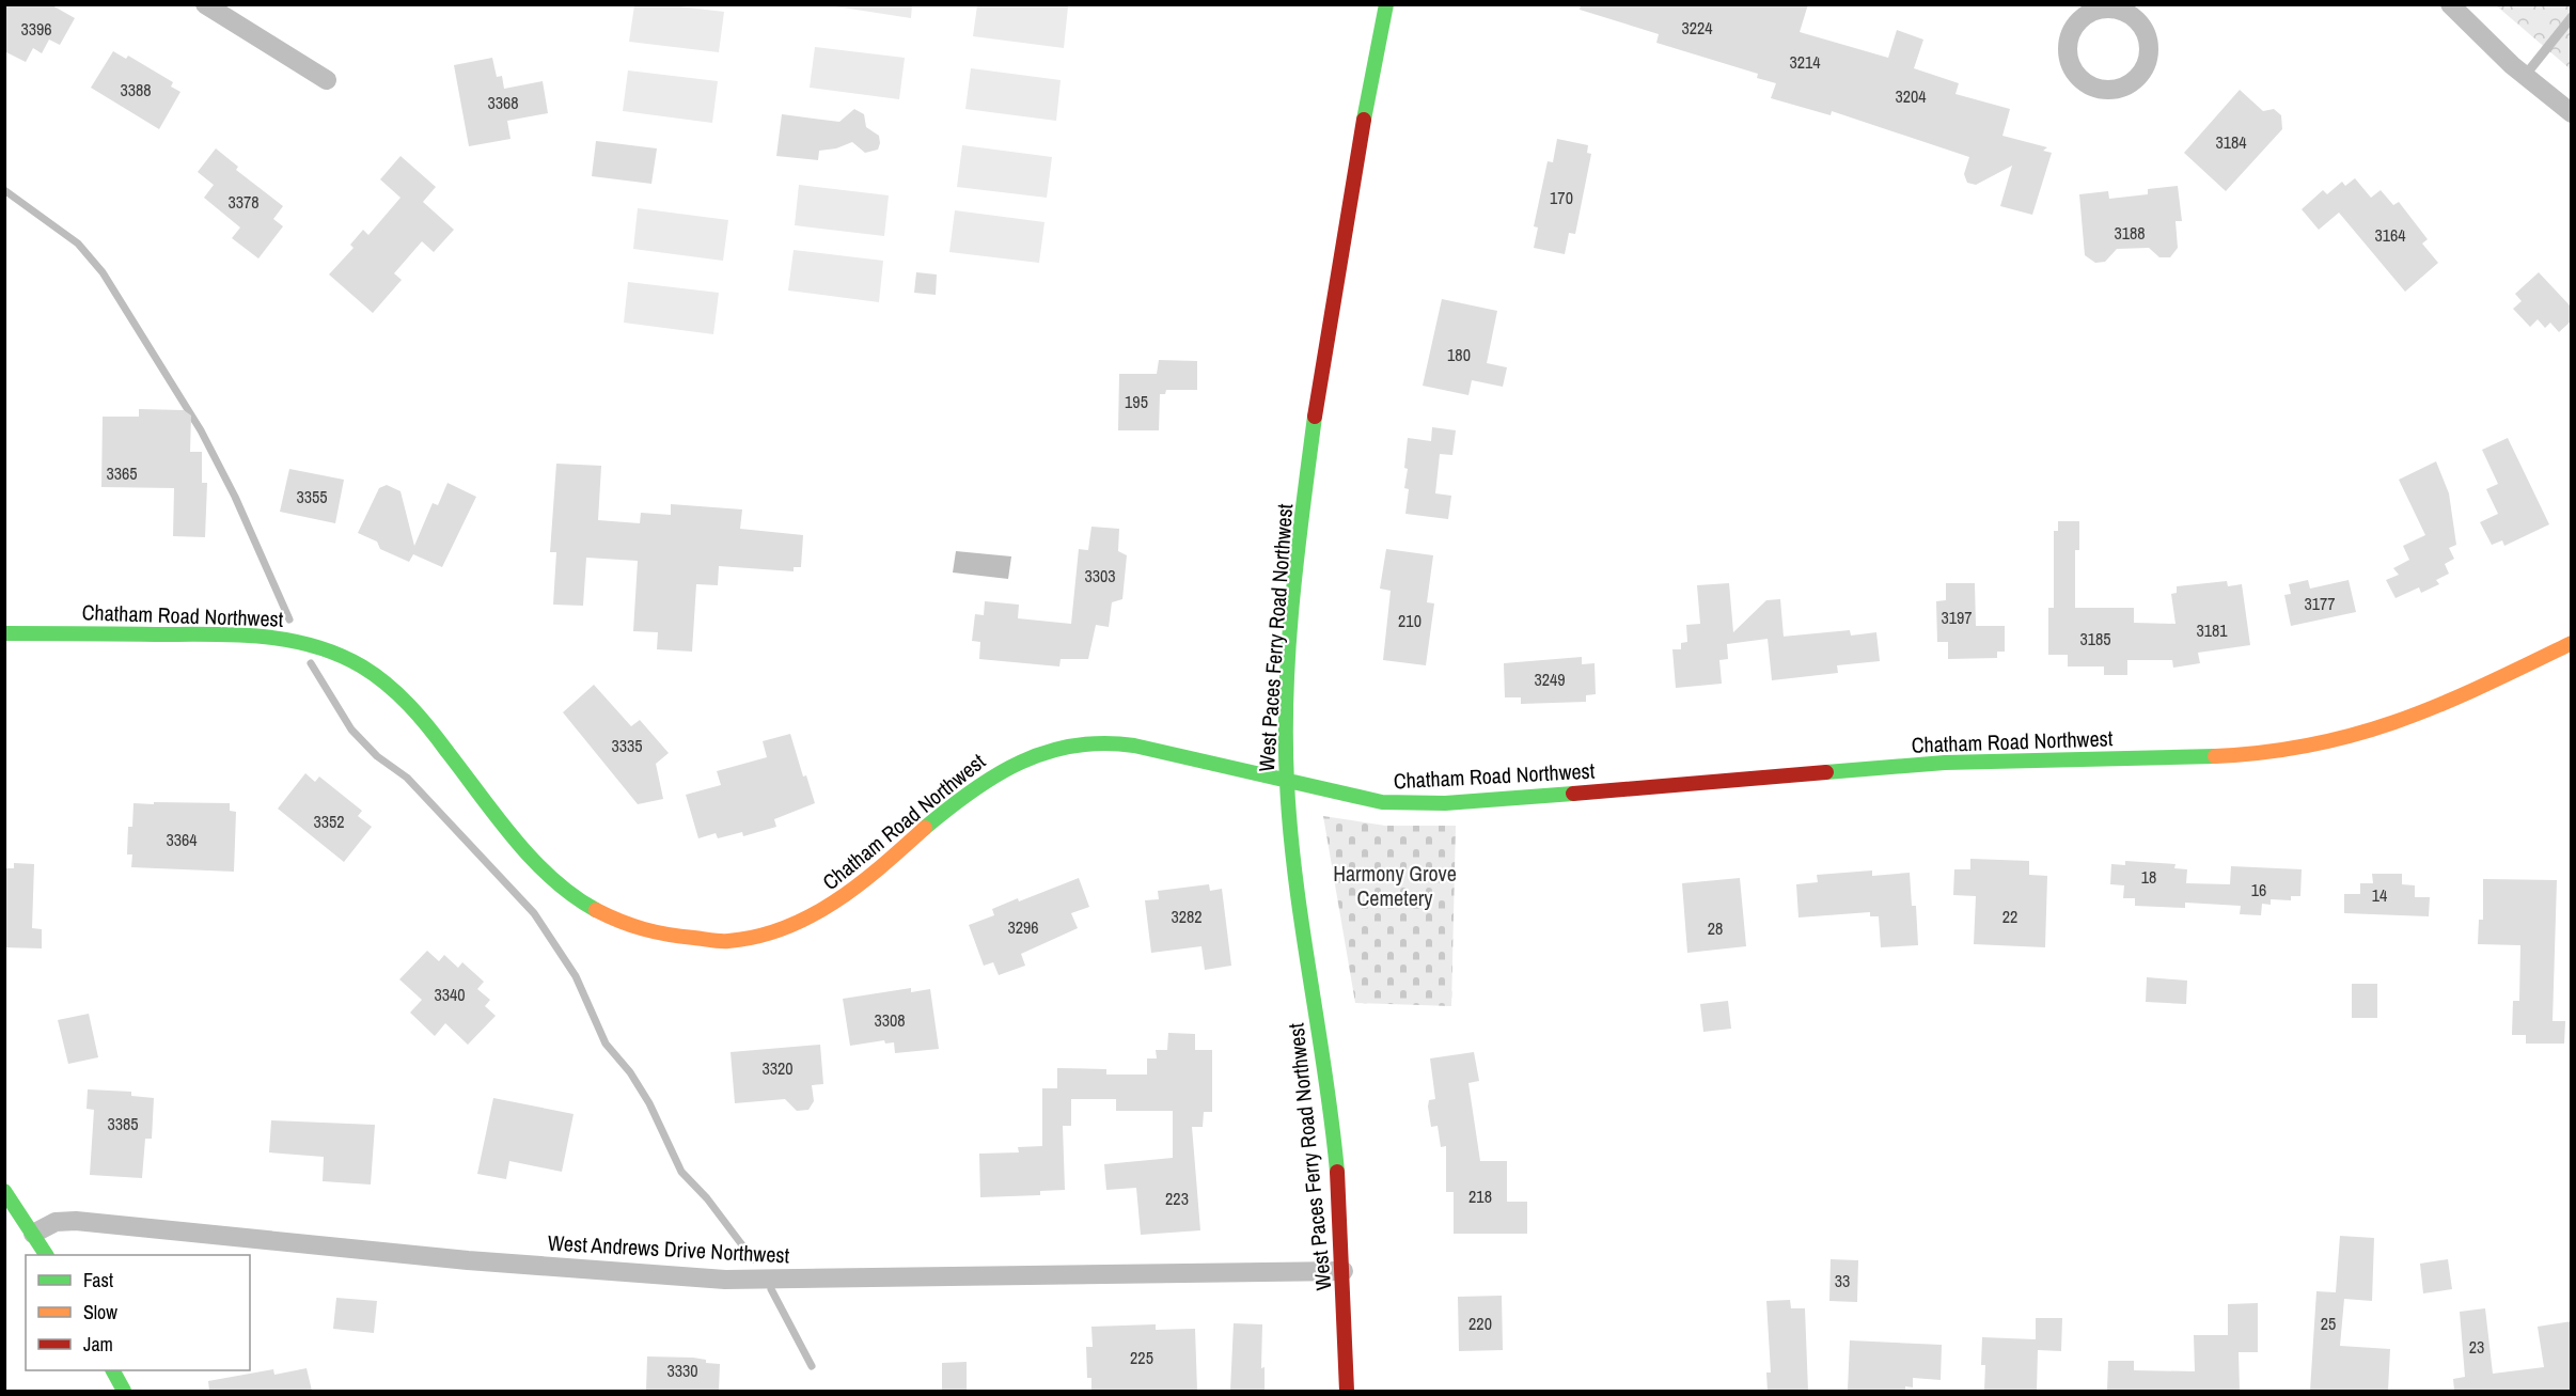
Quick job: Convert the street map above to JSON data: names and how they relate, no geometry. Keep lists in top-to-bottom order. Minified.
{"streets":{"street":["Chatham Road Northwest","West Paces Ferry Road Northwest","West Andrews Drive Northwest"]},"crossings":[["Chatham Road Northwest","West Paces Ferry Road Northwest"],["West Paces Ferry Road Northwest","West Andrews Drive Northwest"]],"parks":["Harmony Grove Cemetery"],"house_numbers":["3224","3396","3214","3388","3204","3368","3184","170","3378","3188","3164","180","195","3365","3355","3303","3177","3197","210","3181","3185","3249","3335","3352","3364","18","16","14","3282","22","3296","28","3340","3308","3320","3385","218","223","33","220","25","23","225","3330"],"legend":["Fast","Slow","Jam"]}
